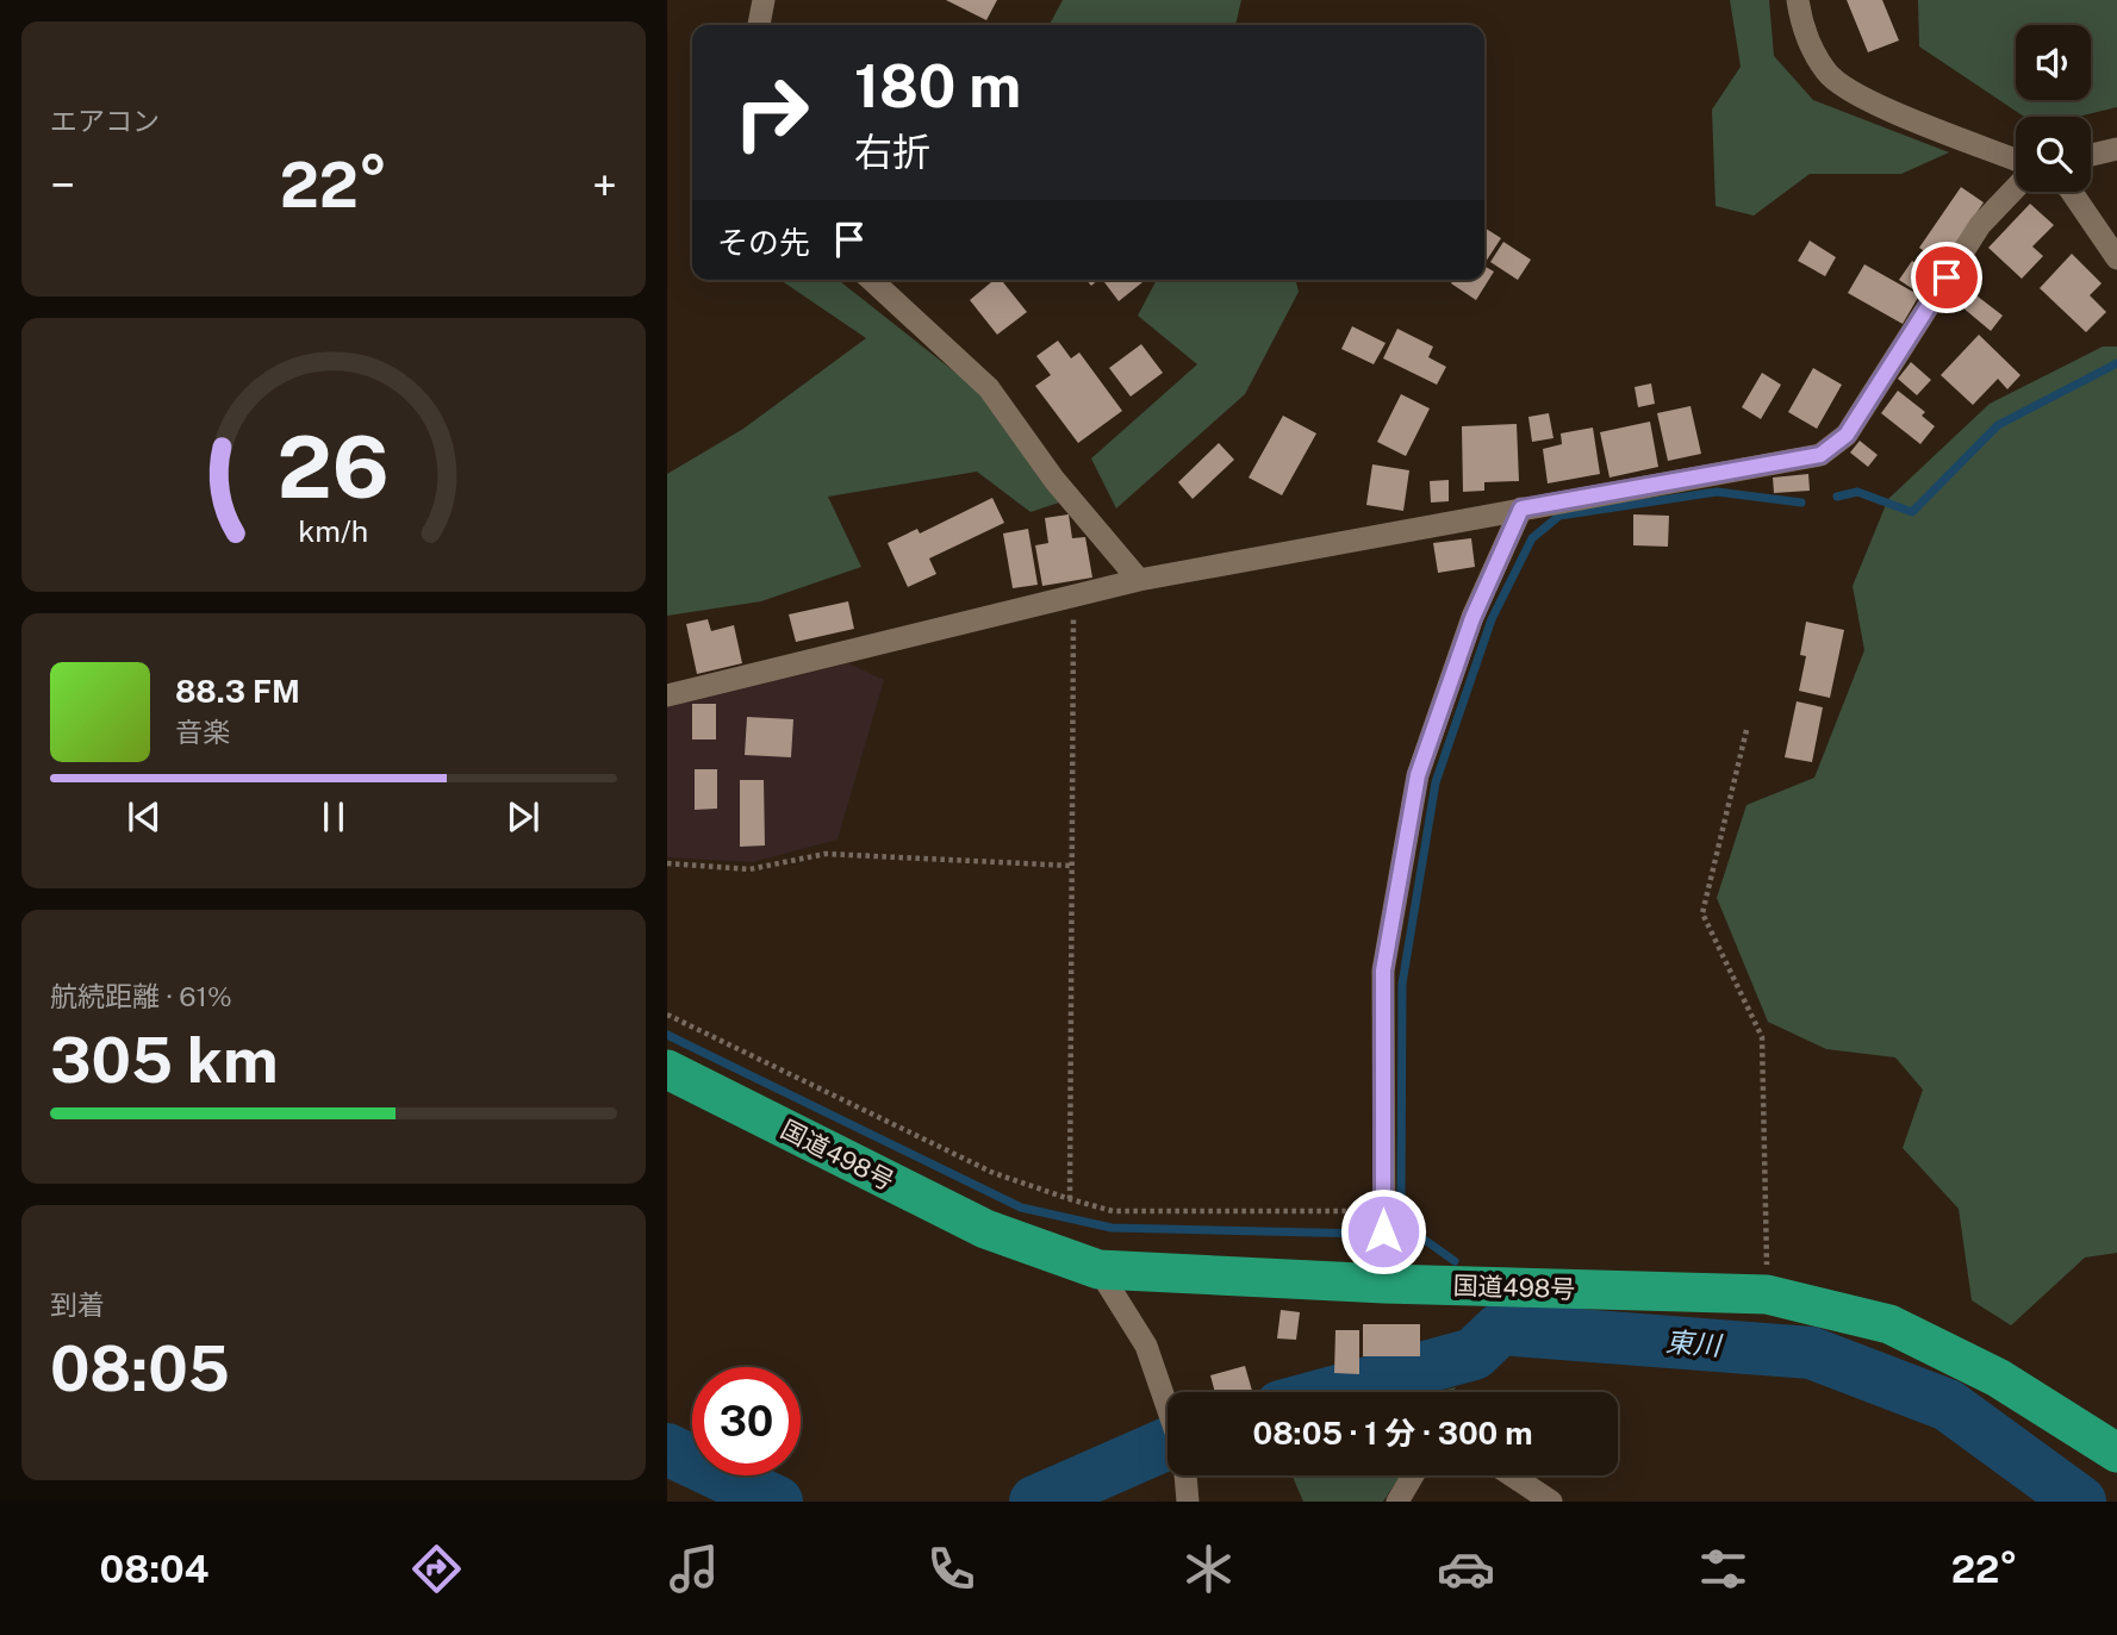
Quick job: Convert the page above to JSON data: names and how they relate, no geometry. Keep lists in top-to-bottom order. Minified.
{"streets":{"highway":["国道498号"]},"water":["東川"],"page":{"tile":["エアコン",["航続距離 · 61%","305 km"],["到着","08:05"]],"turn":["180 m","右折"],"heat":["−","22°","+"],"then":"その先","song":["88.3 FM","音楽"],"limit":"30","trip":"08:05 · 1 分 · 300 m","tabs":["08:04","22°"],"gauge":["26","km/h"]}}
